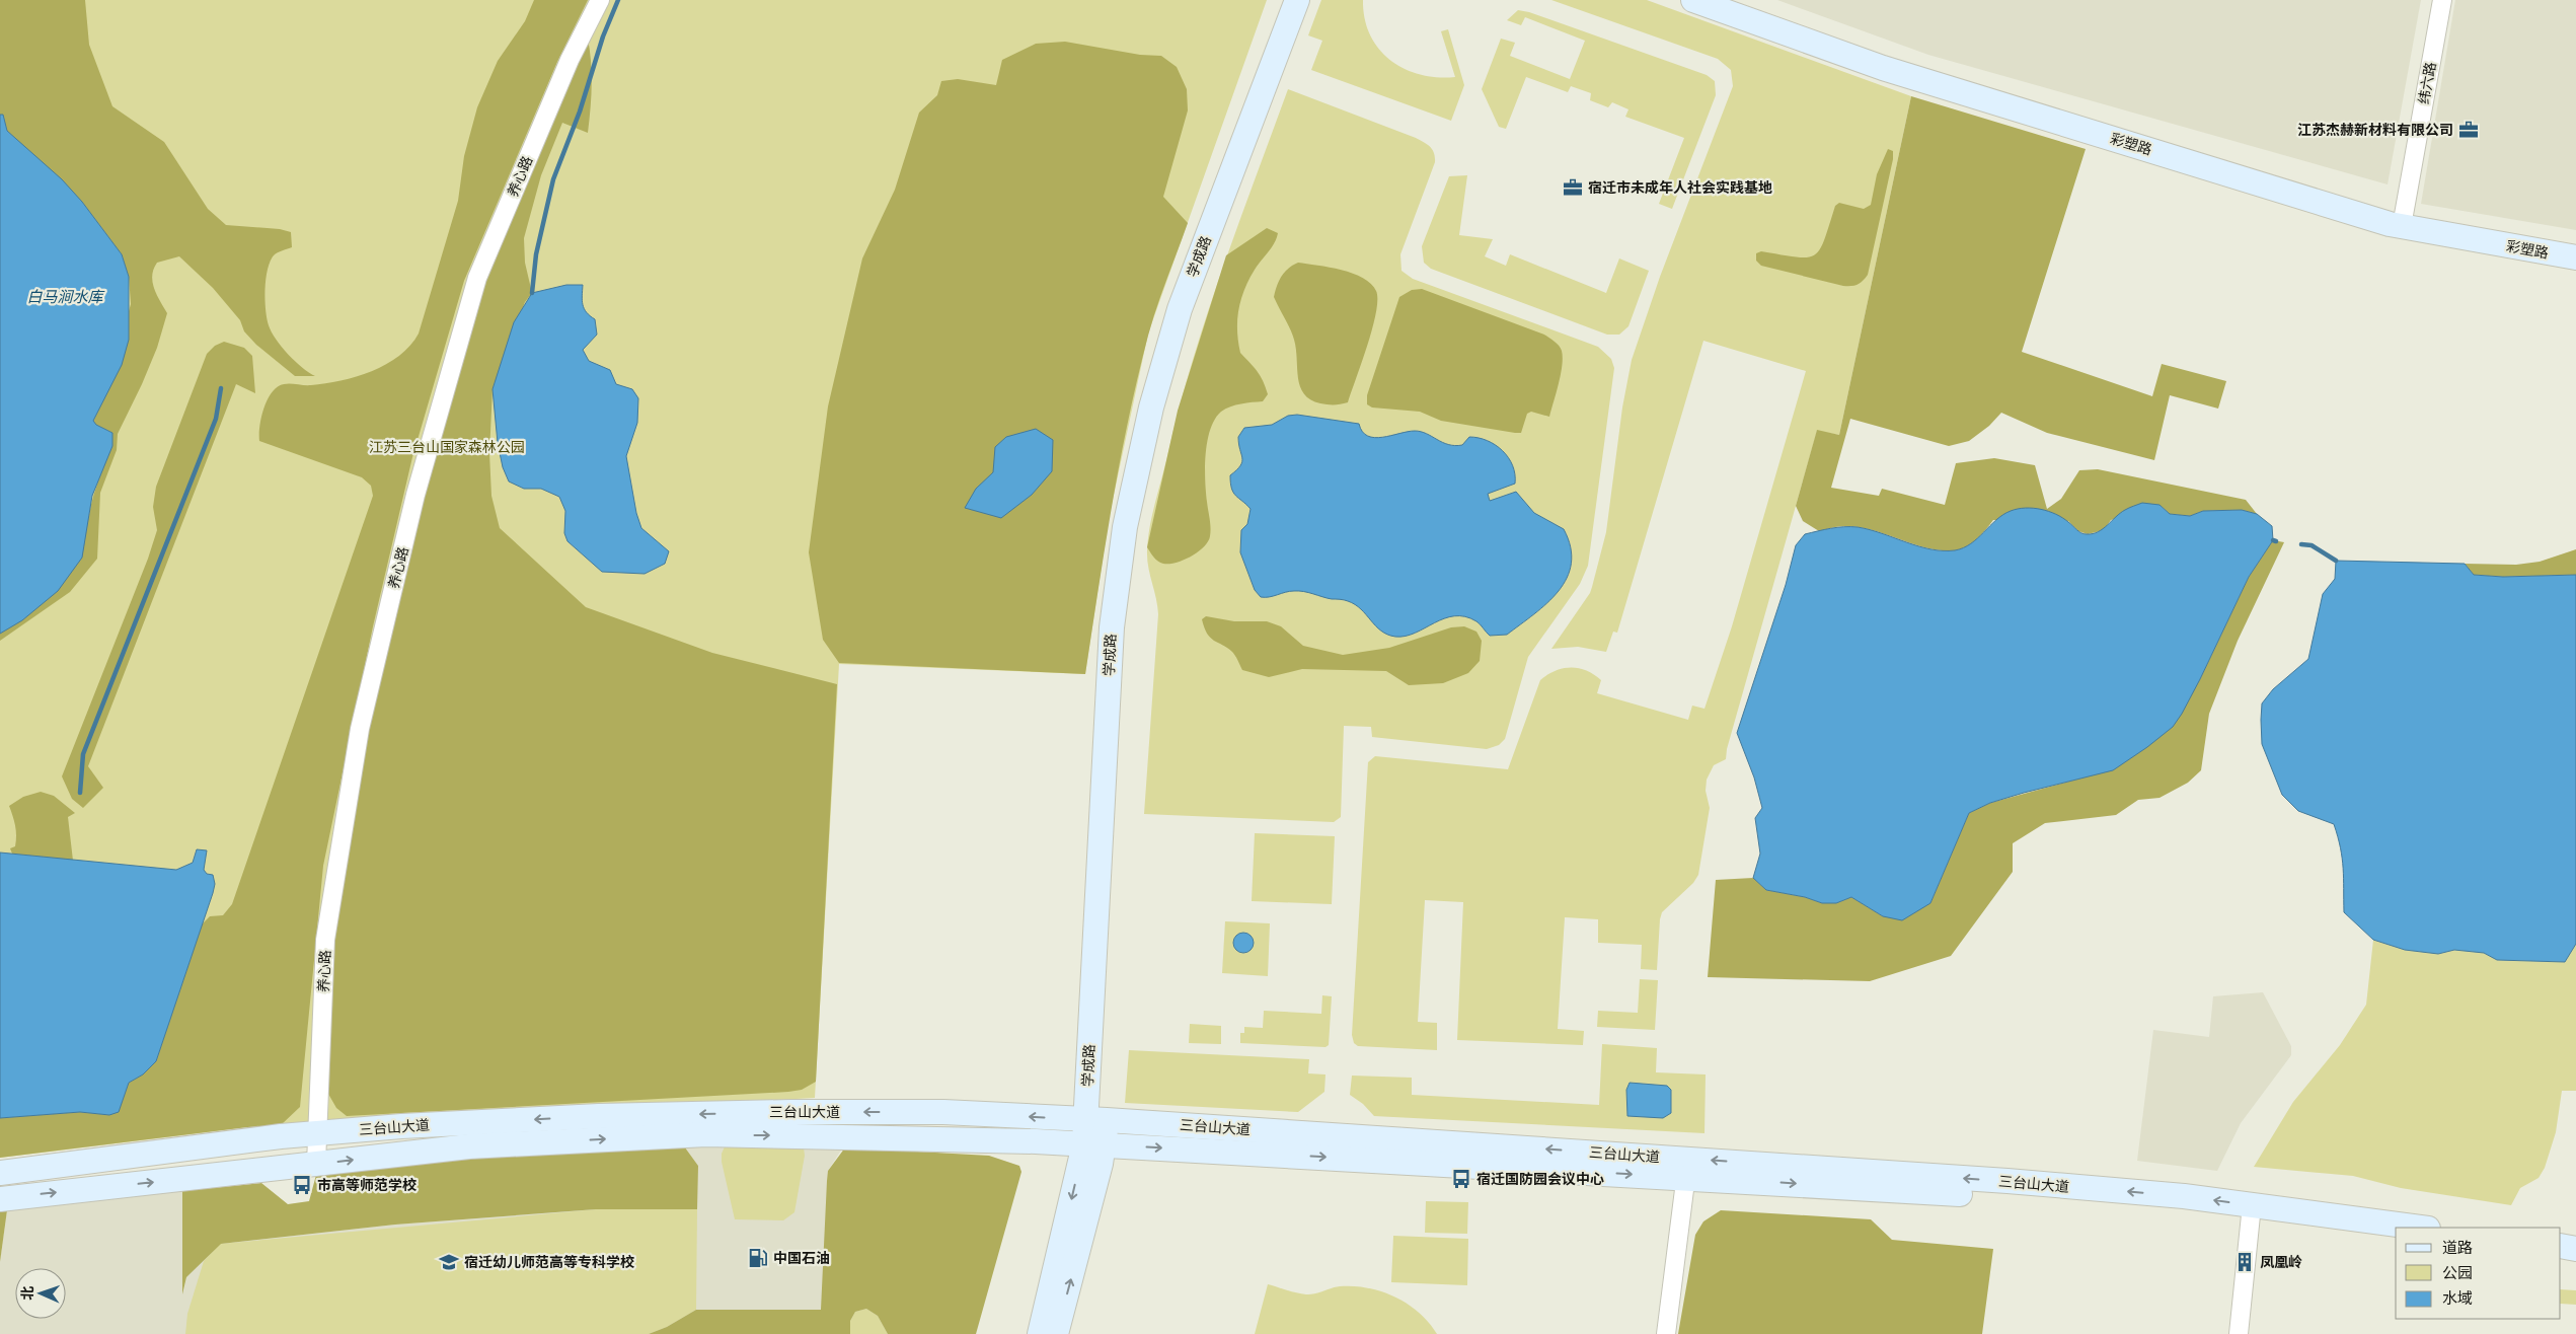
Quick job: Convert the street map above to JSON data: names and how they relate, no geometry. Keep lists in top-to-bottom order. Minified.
{"streets":{"main road":["彩塑路","学成路","三台山大道"],"street":["纬六路","养心路"]},"crossings":[["纬六路","彩塑路"],["养心路","三台山大道"],["学成路","三台山大道"]],"water":["白马涧水库"],"parks":["江苏三台山国家森林公园"],"places":{"office":["江苏杰赫新材料有限公司","宿迁市未成年人社会实践基地"],"bus stop":["宿迁国防园会议中心","市高等师范学校"],"fuel station":["中国石油"],"school or university":["宿迁幼儿师范高等专科学校"],"building":["凤凰岭"]},"legend":["道路","公园","水域"],"north":"left"}
